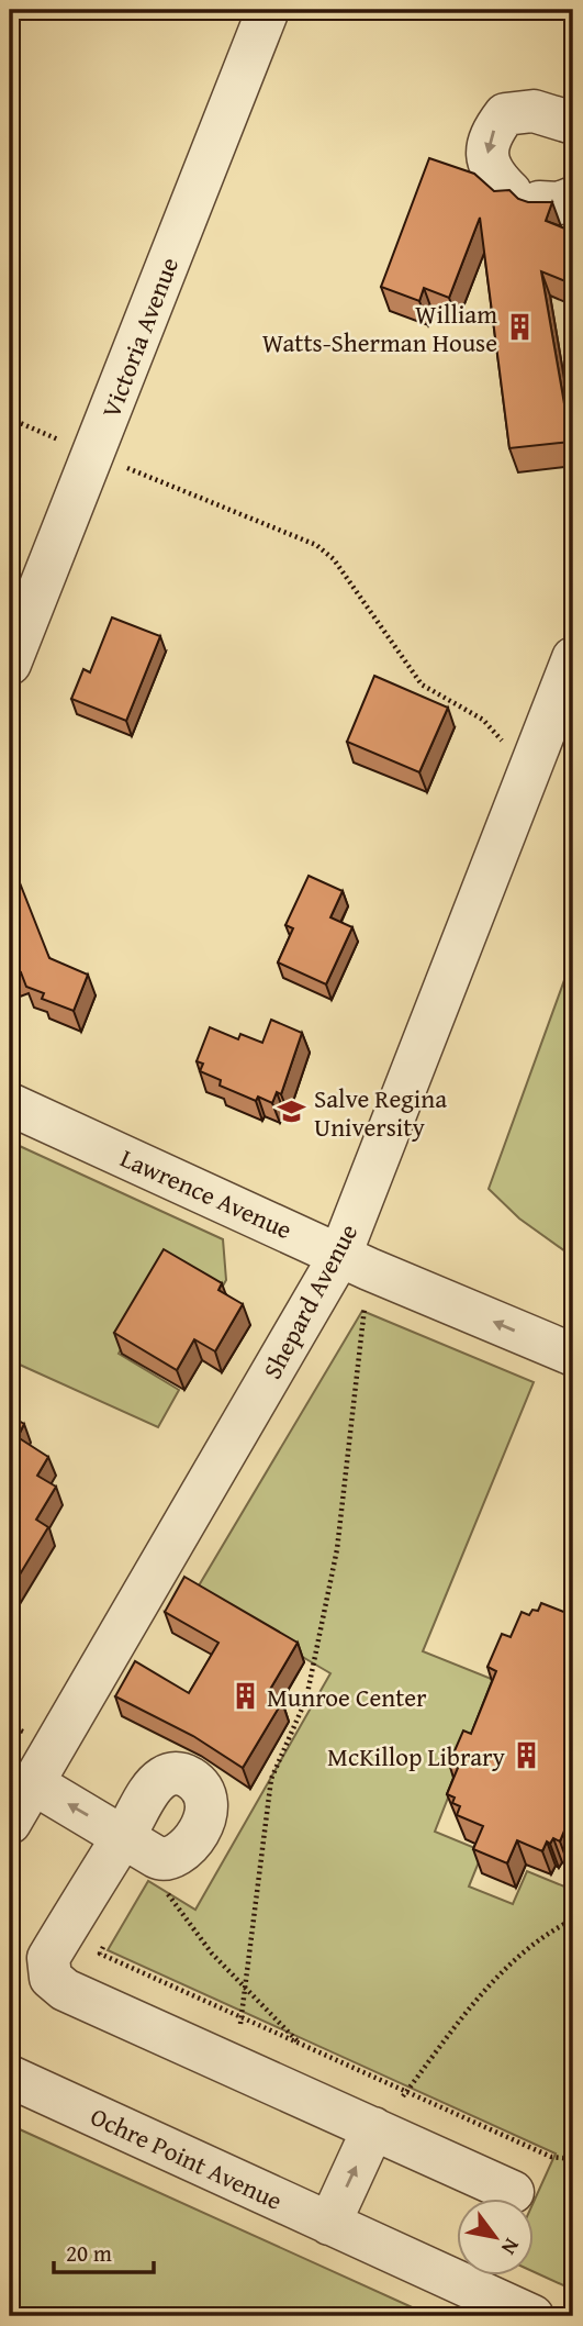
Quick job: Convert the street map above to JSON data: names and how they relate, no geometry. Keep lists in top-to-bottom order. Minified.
{"streets":{"street":["Victoria Avenue","Lawrence Avenue","Shepard Avenue","Ochre Point Avenue"]},"crossings":[["Lawrence Avenue","Shepard Avenue"]],"one_way":["Lawrence Avenue"],"places":{"building":["William Watts-Sherman House","Munroe Center","McKillop Library"],"school or university":["Salve Regina University"]},"scale_bar":"20 m","north":"bottom right"}
